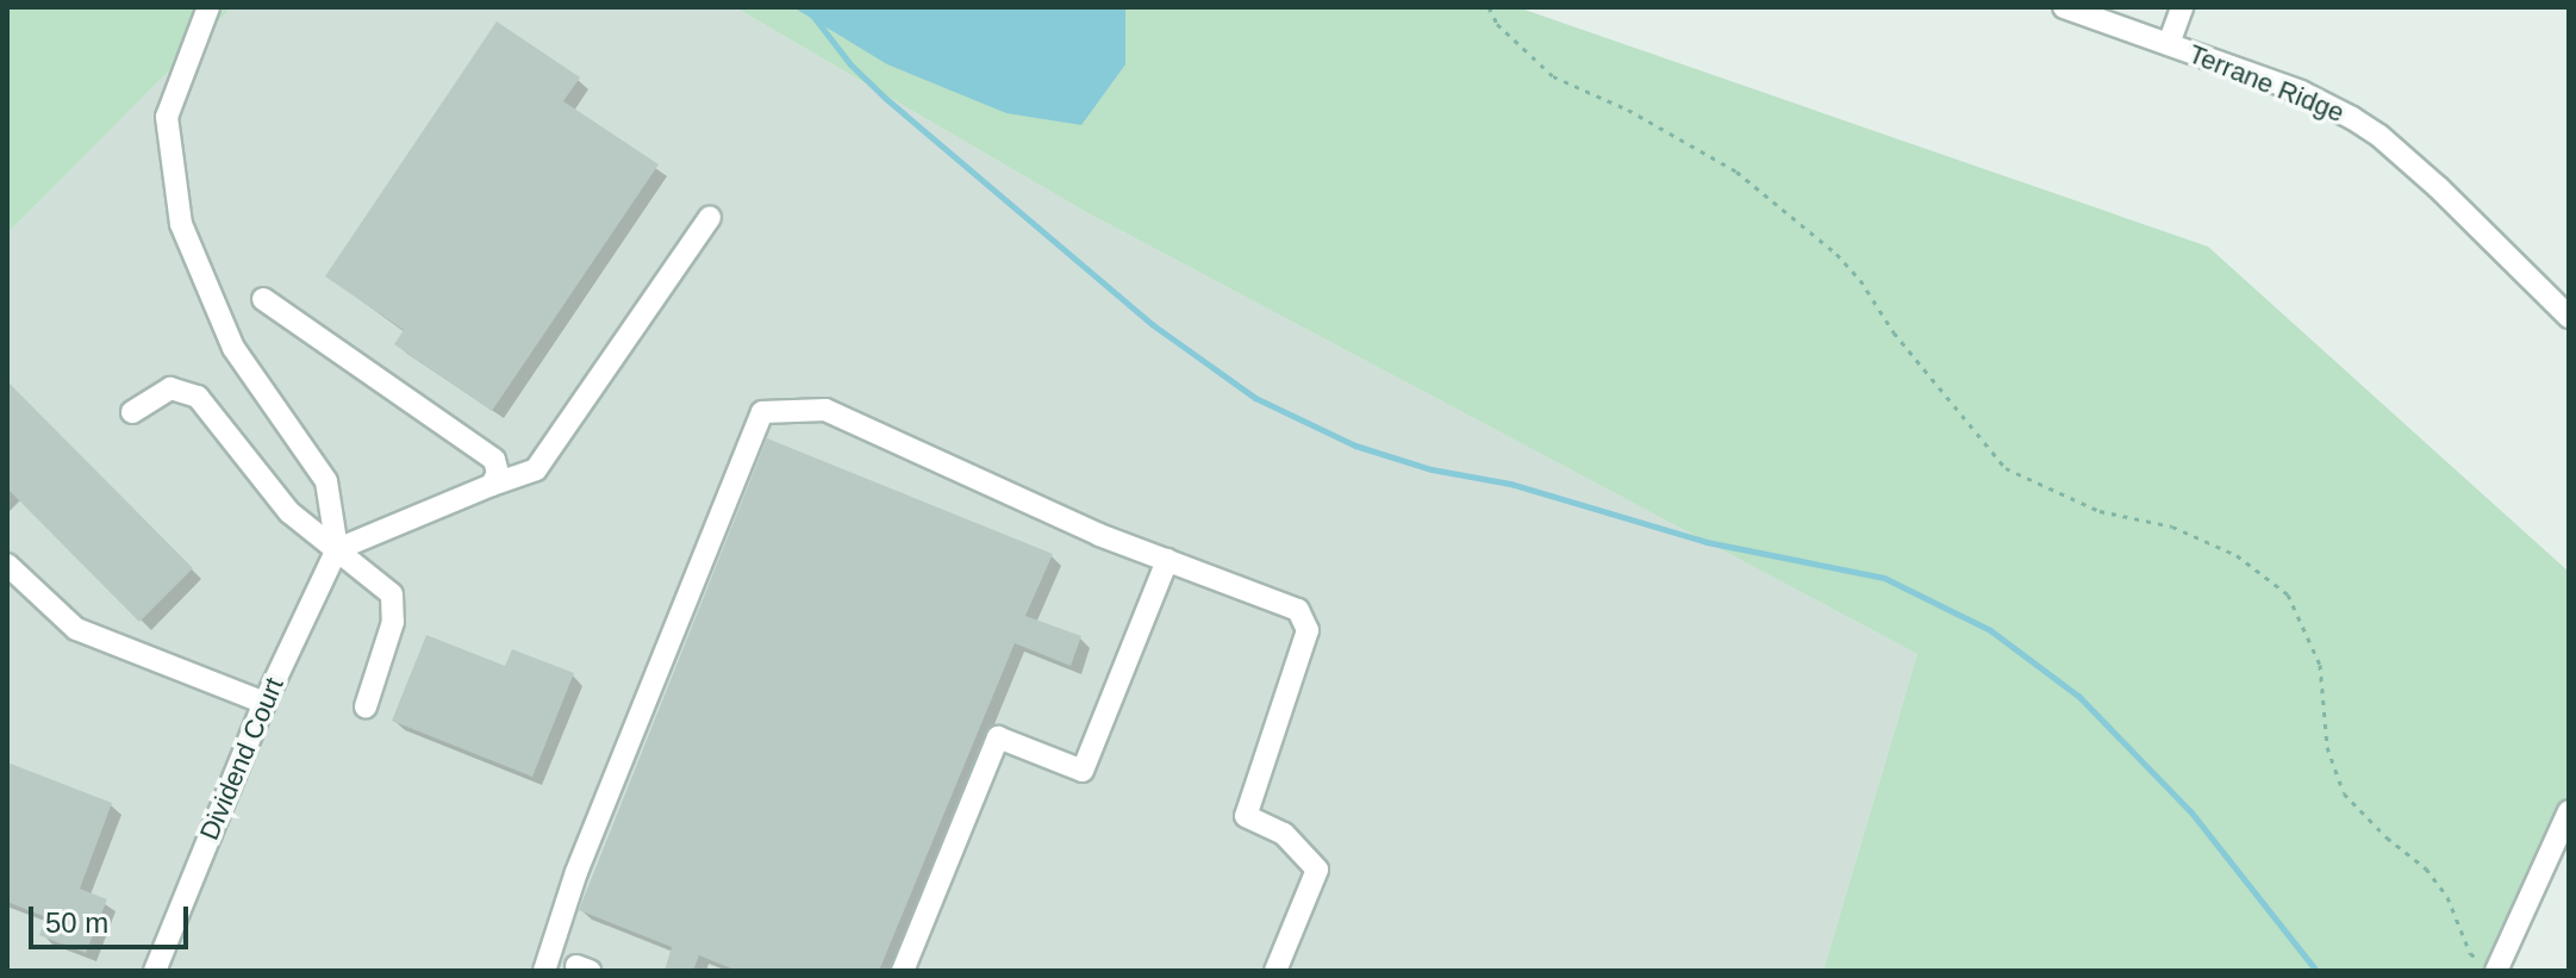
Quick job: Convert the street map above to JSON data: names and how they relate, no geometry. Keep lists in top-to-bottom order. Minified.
{"streets":{"street":["Terrane Ridge","Dividend Court"]},"scale_bar":"50 m"}
